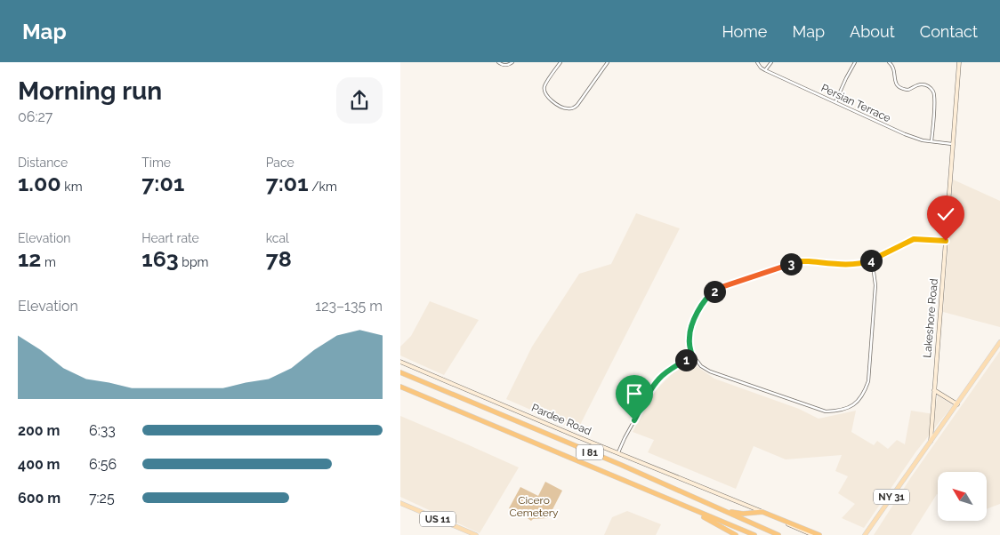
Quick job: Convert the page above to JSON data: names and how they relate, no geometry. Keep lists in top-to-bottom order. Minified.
{"streets":{"highway":["Pardee Road","I 81"],"main road":["NY 31","US 11"],"street":["Persian Terrace","Lakeshore Road"]},"crossings":[["Persian Terrace","Lakeshore Road"],["Lakeshore Road","NY 31"]],"parks":["Cicero Cemetery"],"north":"top left","page":{"header":"Map","nav":["Home","Map","About","Contact"],"heading":["Morning run","06:27"],"stats":[["Distance","1.00 km"],["Time","7:01"],["Pace","7:01 /km"],["Elevation","12 m"],["Heart rate","163 bpm"],["kcal","78"]],"pins":["4","3","2","1"],"chart":["Elevation","123–135 m"],"list":[{"name":"200 m","note":"6:33"},{"name":"400 m","note":"6:56"},{"name":"600 m","note":"7:25"}]}}
